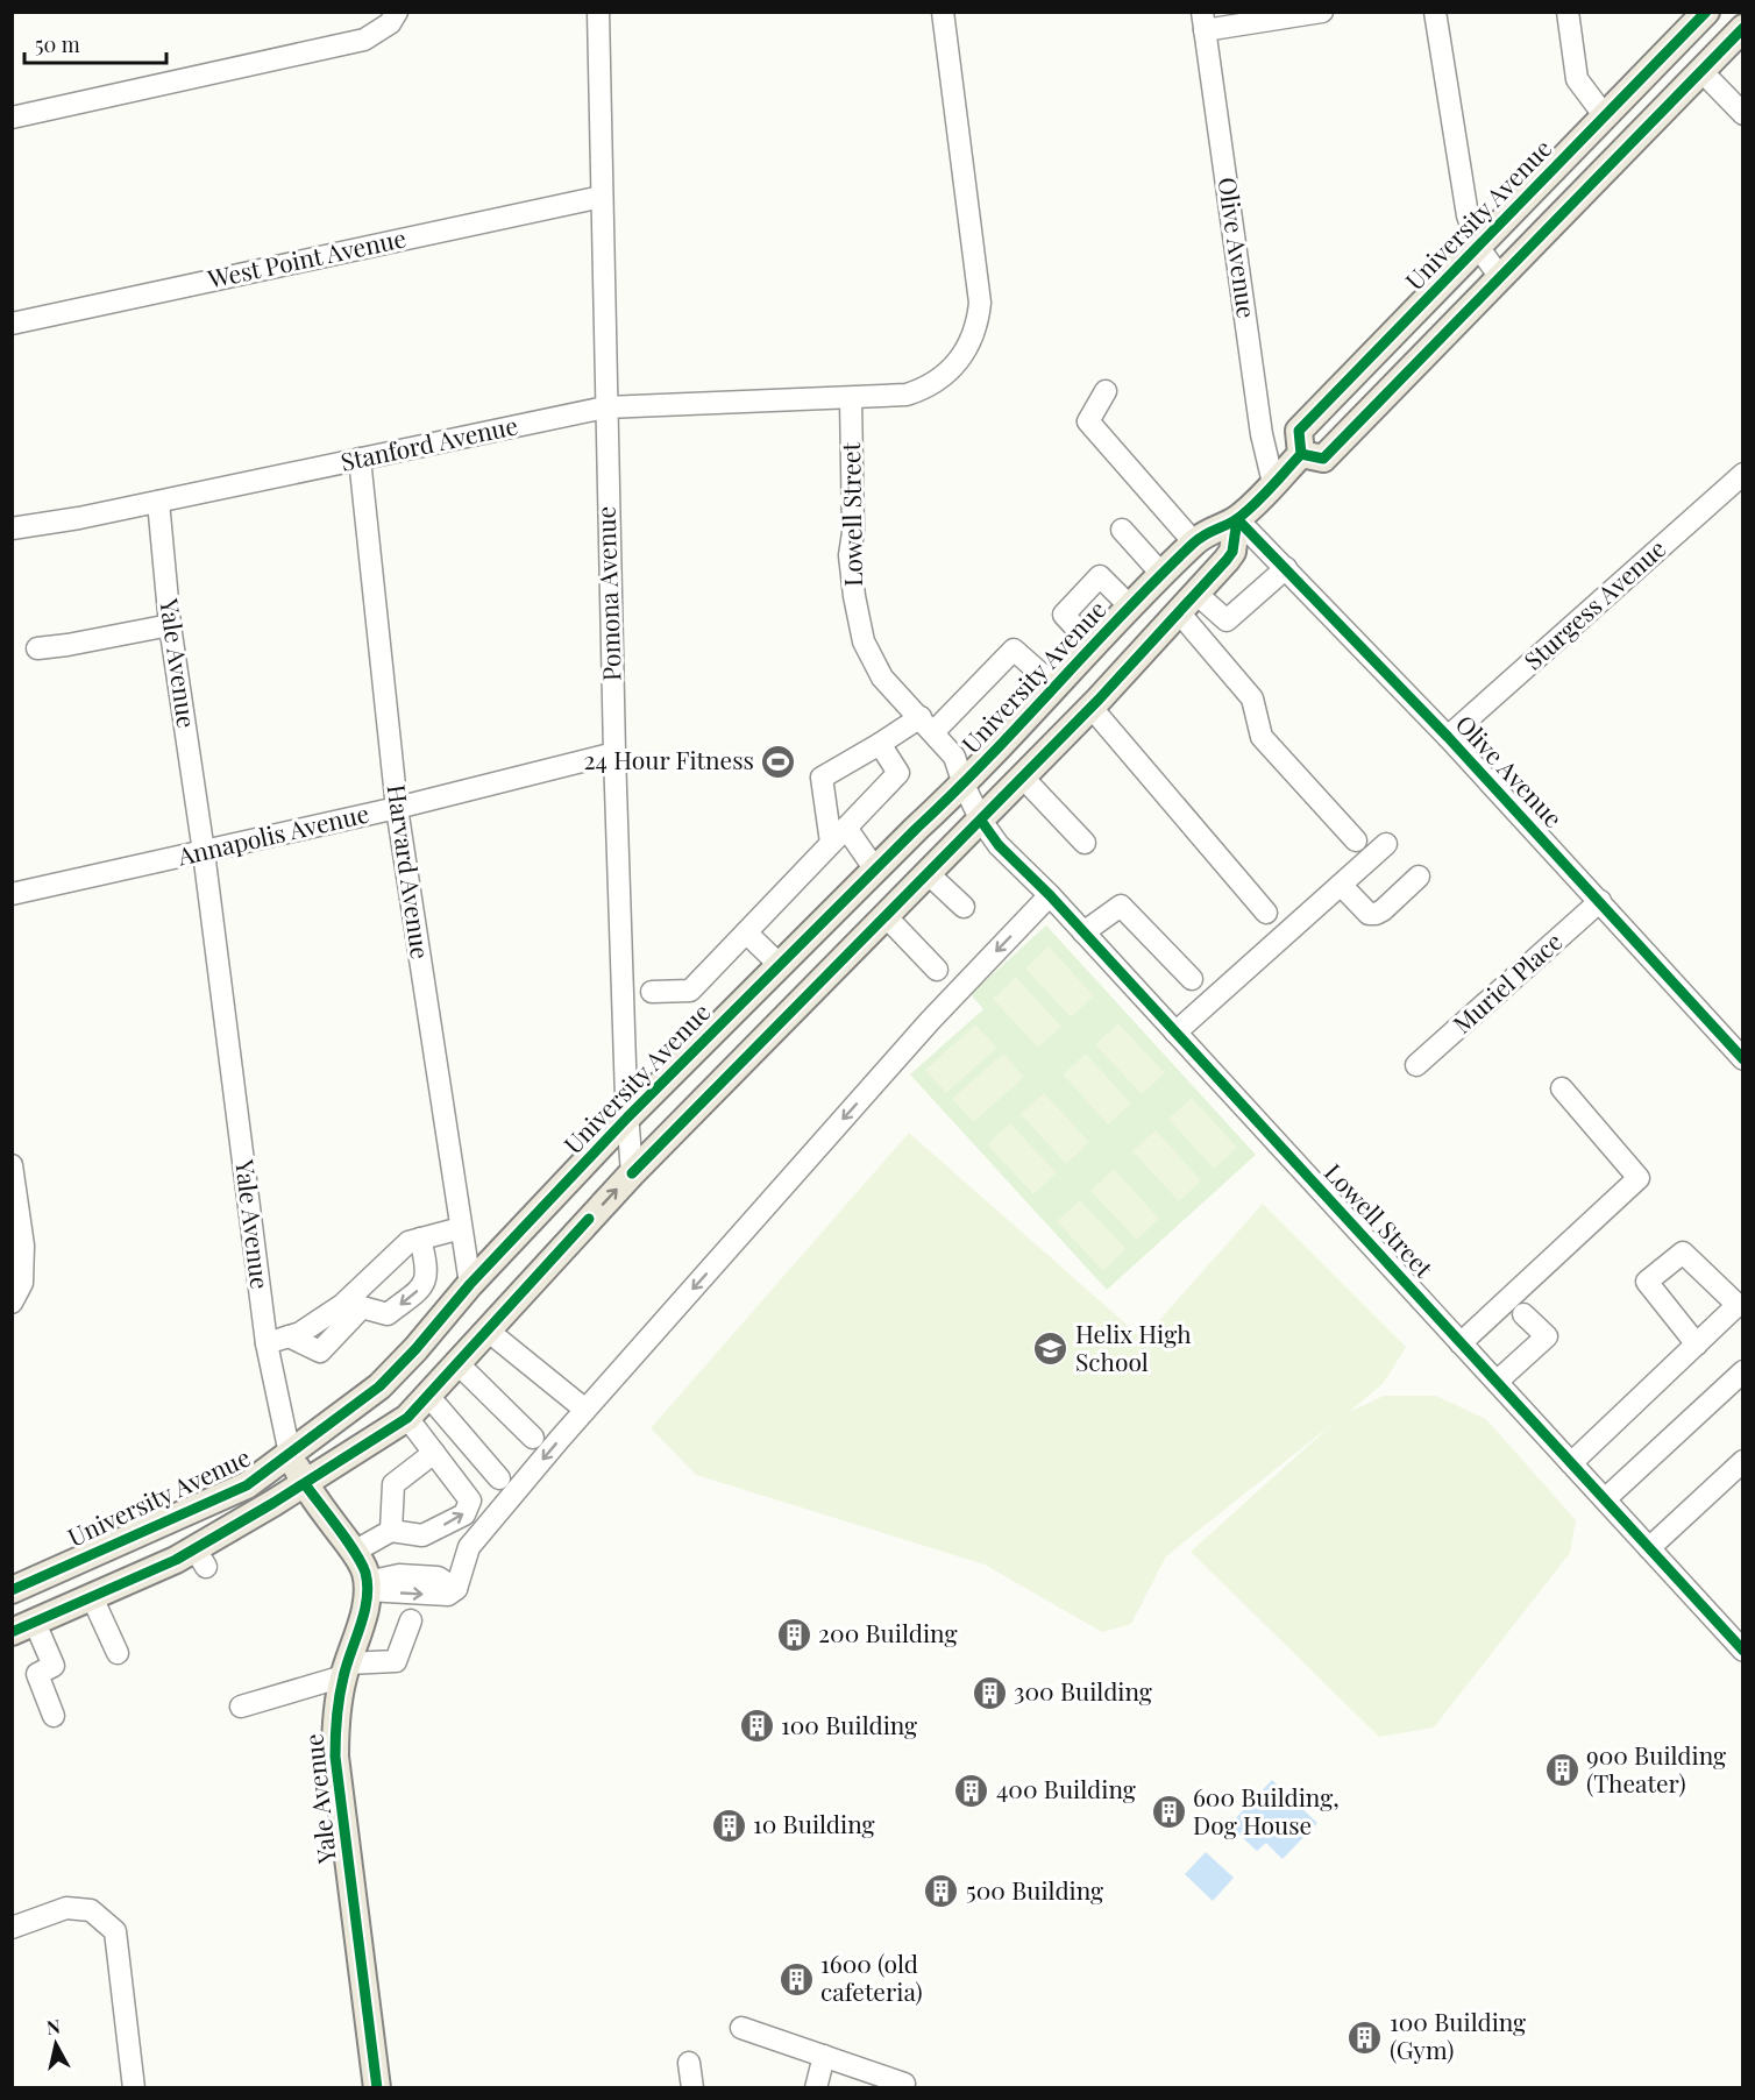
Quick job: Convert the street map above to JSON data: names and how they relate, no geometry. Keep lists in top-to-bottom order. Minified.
{"streets":{"main road":["University Avenue","Yale Avenue"],"street":["Olive Avenue","West Point Avenue","Stanford Avenue","Lowell Street","Pomona Avenue","Sturgess Avenue","Annapolis Avenue","Harvard Avenue","Muriel Place"]},"crossings":[["University Avenue","Olive Avenue"],["University Avenue","Lowell Street"],["University Avenue","Pomona Avenue"],["University Avenue","Yale Avenue"],["University Avenue","Harvard Avenue"],["Olive Avenue","Sturgess Avenue"],["Olive Avenue","Muriel Place"],["West Point Avenue","Pomona Avenue"],["Stanford Avenue","Lowell Street"],["Stanford Avenue","Pomona Avenue"],["Stanford Avenue","Yale Avenue"],["Stanford Avenue","Harvard Avenue"],["Pomona Avenue","Annapolis Avenue"],["Yale Avenue","Annapolis Avenue"],["Annapolis Avenue","Harvard Avenue"]],"places":{"sports":["24 Hour Fitness"],"school or university":["Helix High School"],"building":["200 Building","300 Building","100 Building","900 Building (Theater)","400 Building","600 Building, Dog House","10 Building","500 Building","1600 (old cafeteria)","100 Building (Gym)"]},"scale_bar":"50 m","north":"top"}
